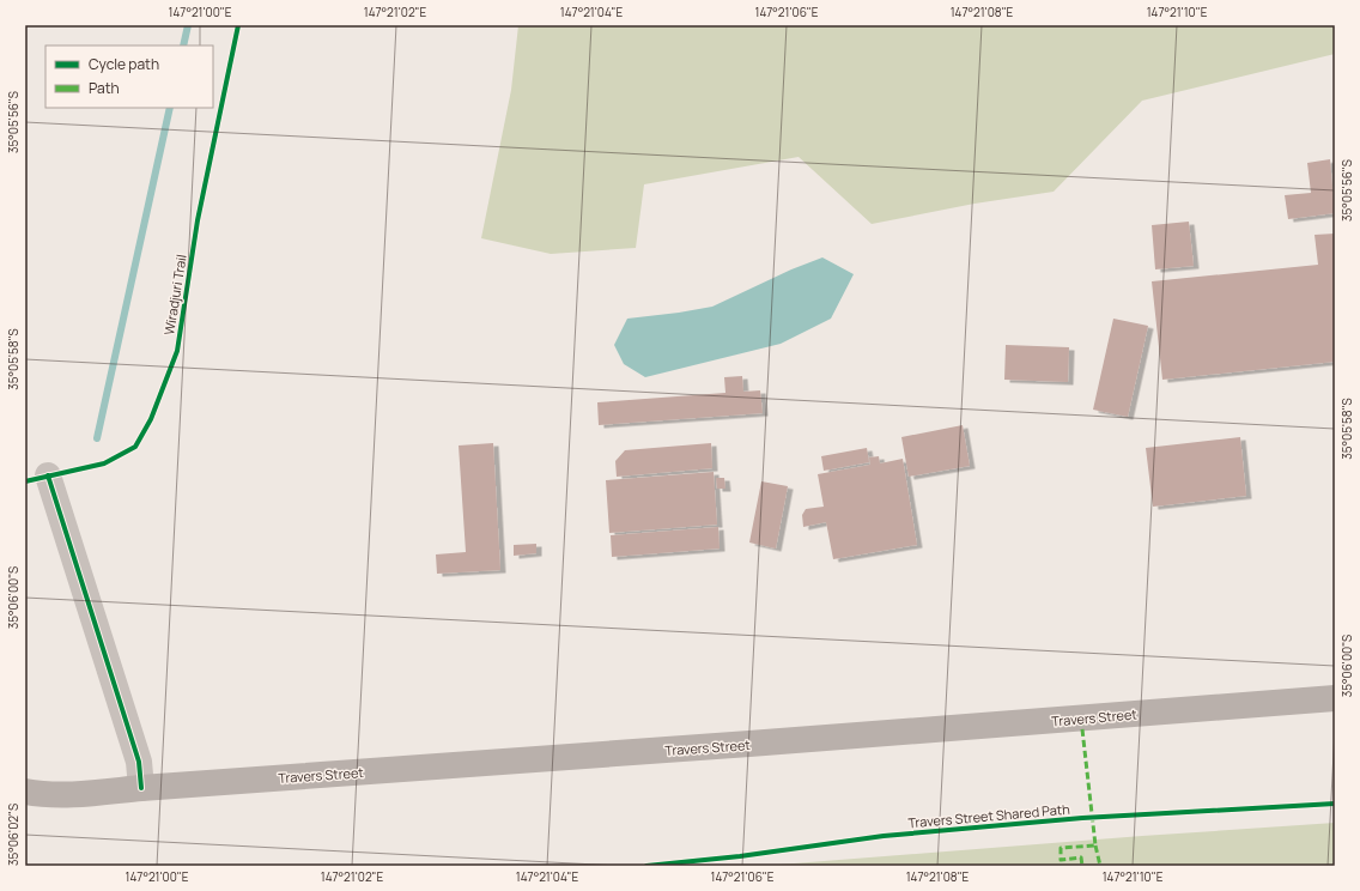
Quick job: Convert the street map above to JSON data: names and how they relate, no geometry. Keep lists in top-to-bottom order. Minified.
{"streets":{"main road":["Travers Street"],"cycle path":["Wiradjuri Trail","Travers Street Shared Path"]},"legend":["Cycle path","Path"],"coordinates":["147°21'00\"E","147°21'02\"E","147°21'04\"E","147°21'06\"E","147°21'08\"E","147°21'10\"E","35°05'56\"S","35°05'58\"S","35°06'00\"S","35°06'02\"S"]}
